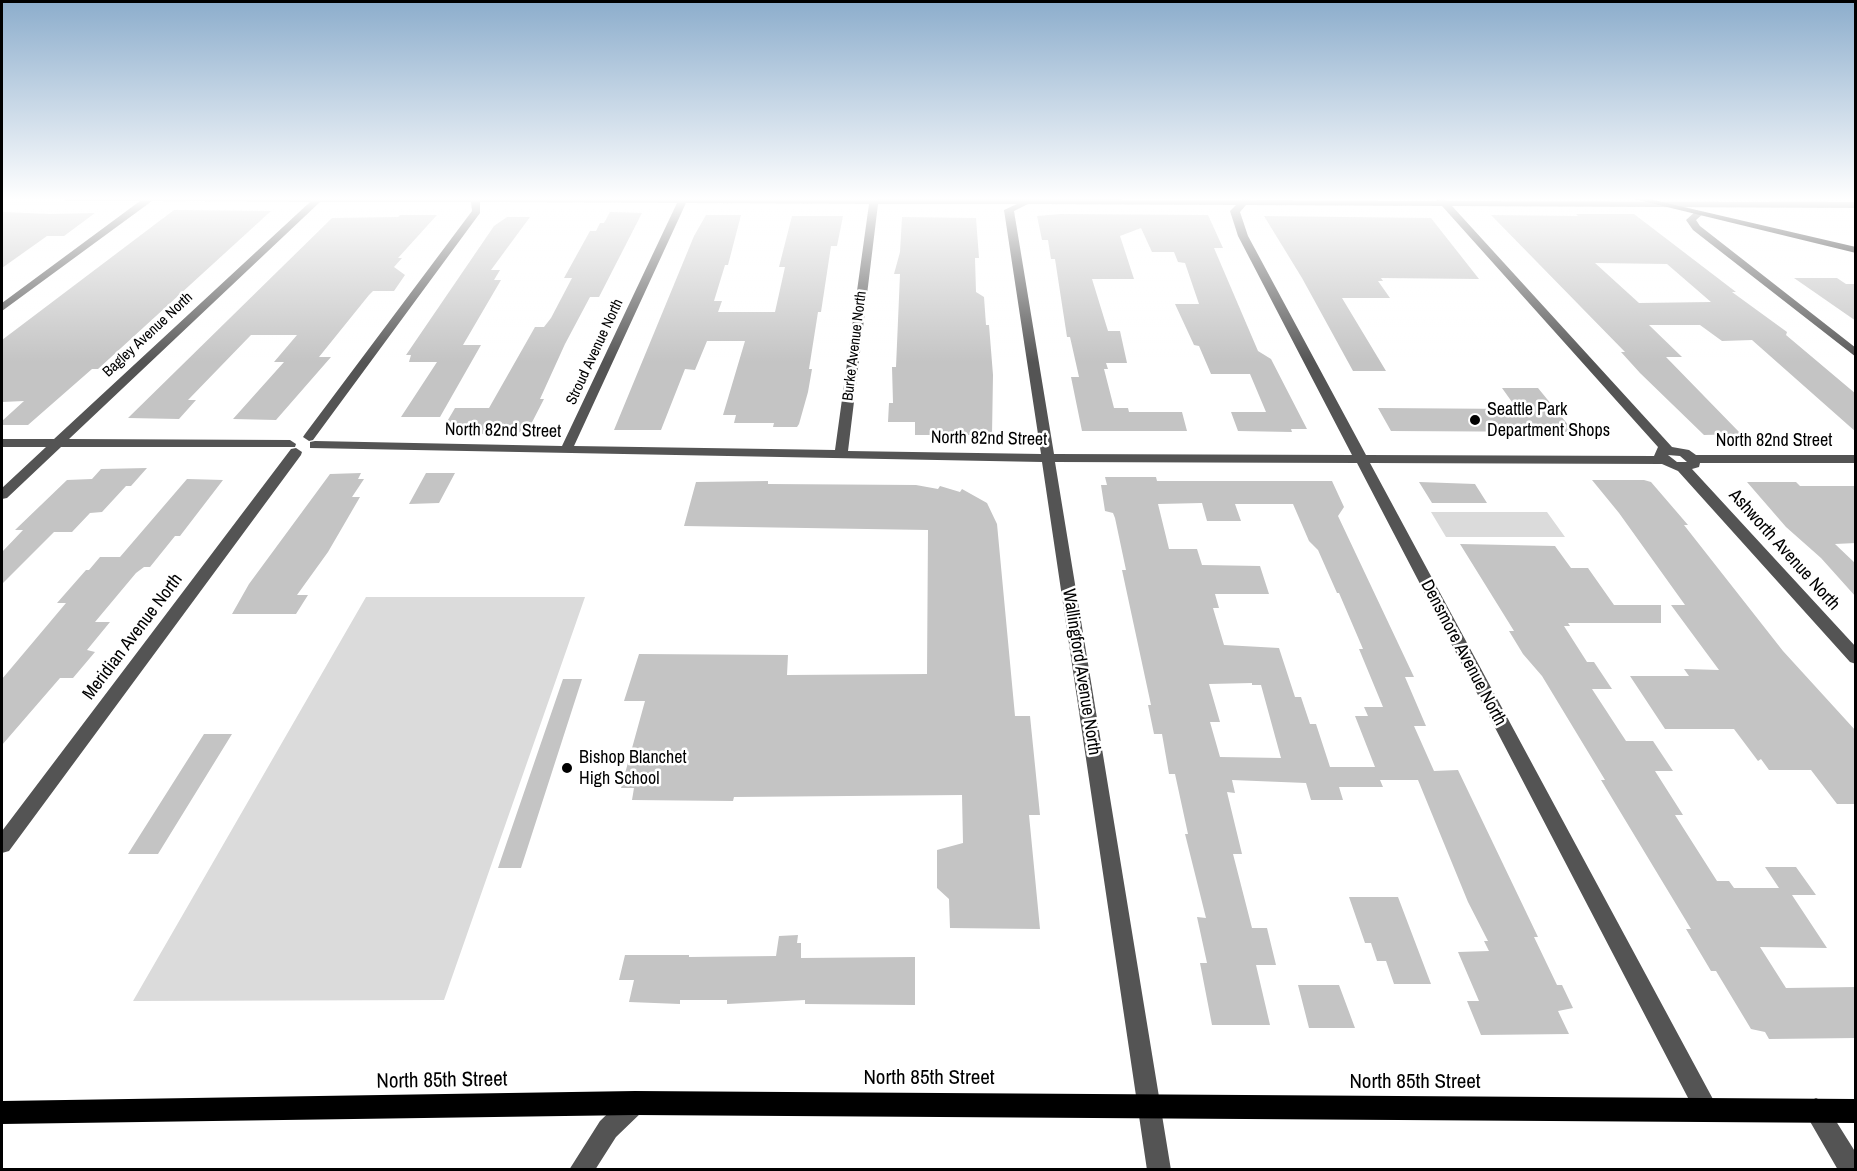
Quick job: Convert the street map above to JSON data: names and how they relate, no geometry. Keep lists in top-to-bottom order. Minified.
{"streets":{"main road":["North 85th Street"],"street":["Bagley Avenue North","Burke Avenue North","Stroud Avenue North","North 82nd Street","Ashworth Avenue North","Meridian Avenue North","Densmore Avenue North","Wallingford Avenue North"]},"crossings":[["Burke Avenue North","North 82nd Street"],["Stroud Avenue North","North 82nd Street"],["North 82nd Street","Ashworth Avenue North"],["North 82nd Street","Densmore Avenue North"],["North 82nd Street","Wallingford Avenue North"],["Densmore Avenue North","North 85th Street"],["Wallingford Avenue North","North 85th Street"]],"places":["Seattle Park Department Shops","Bishop Blanchet High School"]}
